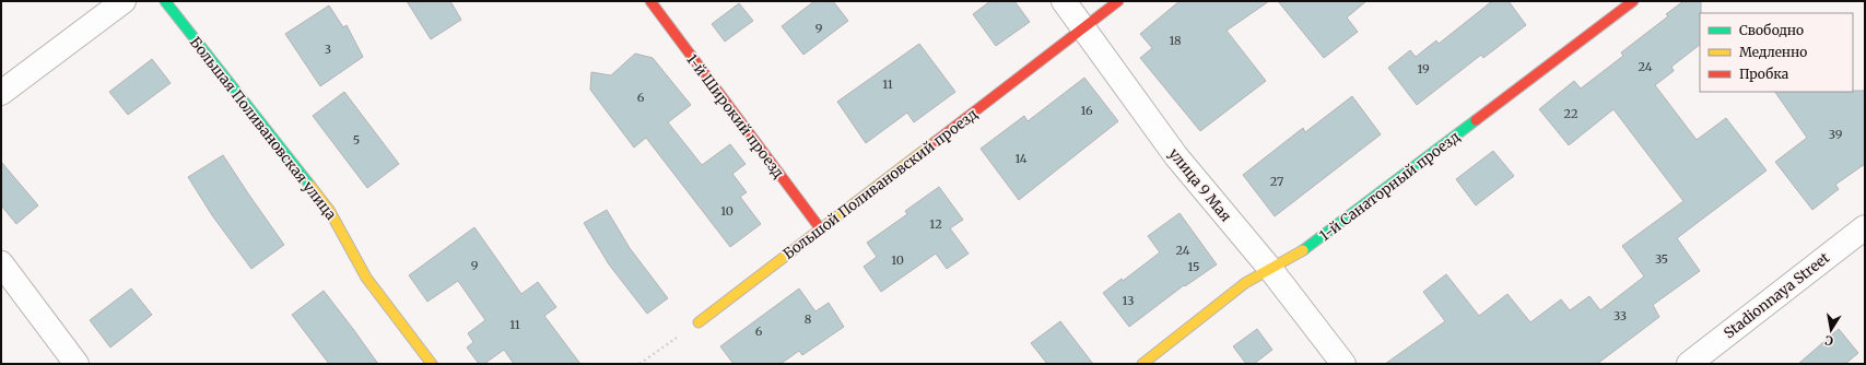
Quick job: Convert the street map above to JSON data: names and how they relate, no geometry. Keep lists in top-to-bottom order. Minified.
{"streets":{"street":["1-й Широкий проезд","Большая Поливановская улица","Большой Поливановский проезд","улица 9 Мая","1-й Санаторный проезд","Stadionnaya Street"]},"crossings":[["1-й Широкий проезд","Большой Поливановский проезд"],["Большой Поливановский проезд","улица 9 Мая"],["улица 9 Мая","1-й Санаторный проезд"]],"house_numbers":["9","18","3","24","19","11","6","16","22","39","5","14","27","10","12","24","35","10","9","15","13","33","8","11","6"],"legend":["Свободно","Медленно","Пробка"],"north":"bottom"}
